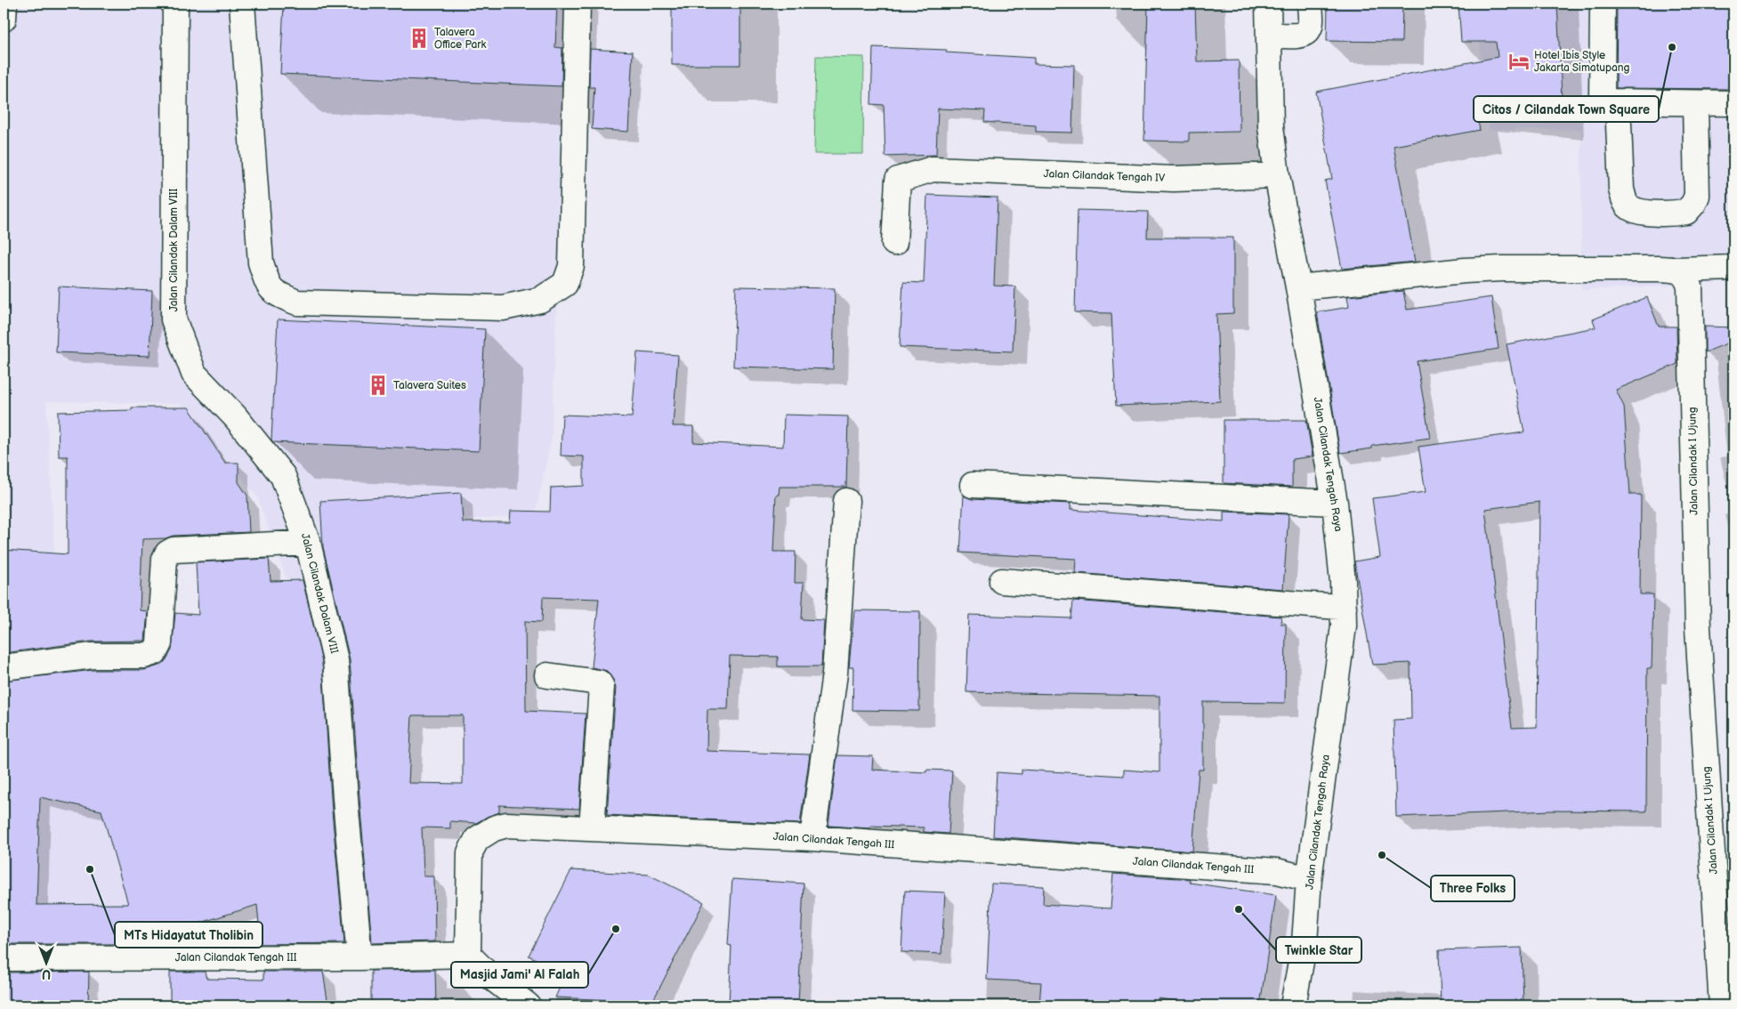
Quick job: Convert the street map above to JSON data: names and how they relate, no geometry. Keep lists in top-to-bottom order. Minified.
{"streets":{"street":["Jalan Cilandak Tengah IV","Jalan Cilandak Dalam VIII","Jalan Cilandak I Ujung","Jalan Cilandak Tengah Raya","Jalan Cilandak Tengah III"]},"crossings":[["Jalan Cilandak Tengah IV","Jalan Cilandak Tengah Raya"],["Jalan Cilandak Dalam VIII","Jalan Cilandak Tengah III"],["Jalan Cilandak Tengah Raya","Jalan Cilandak Tengah III"]],"places":{"building":["Talavera Office Park","Talavera Suites"],"other":["Citos / Cilandak Town Square","Three Folks","MTs Hidayatut Tholibin","Twinkle Star","Masjid Jami' Al Falah"],"hotel":["Hotel Ibis Style Jakarta Simatupang"]},"north":"bottom"}
